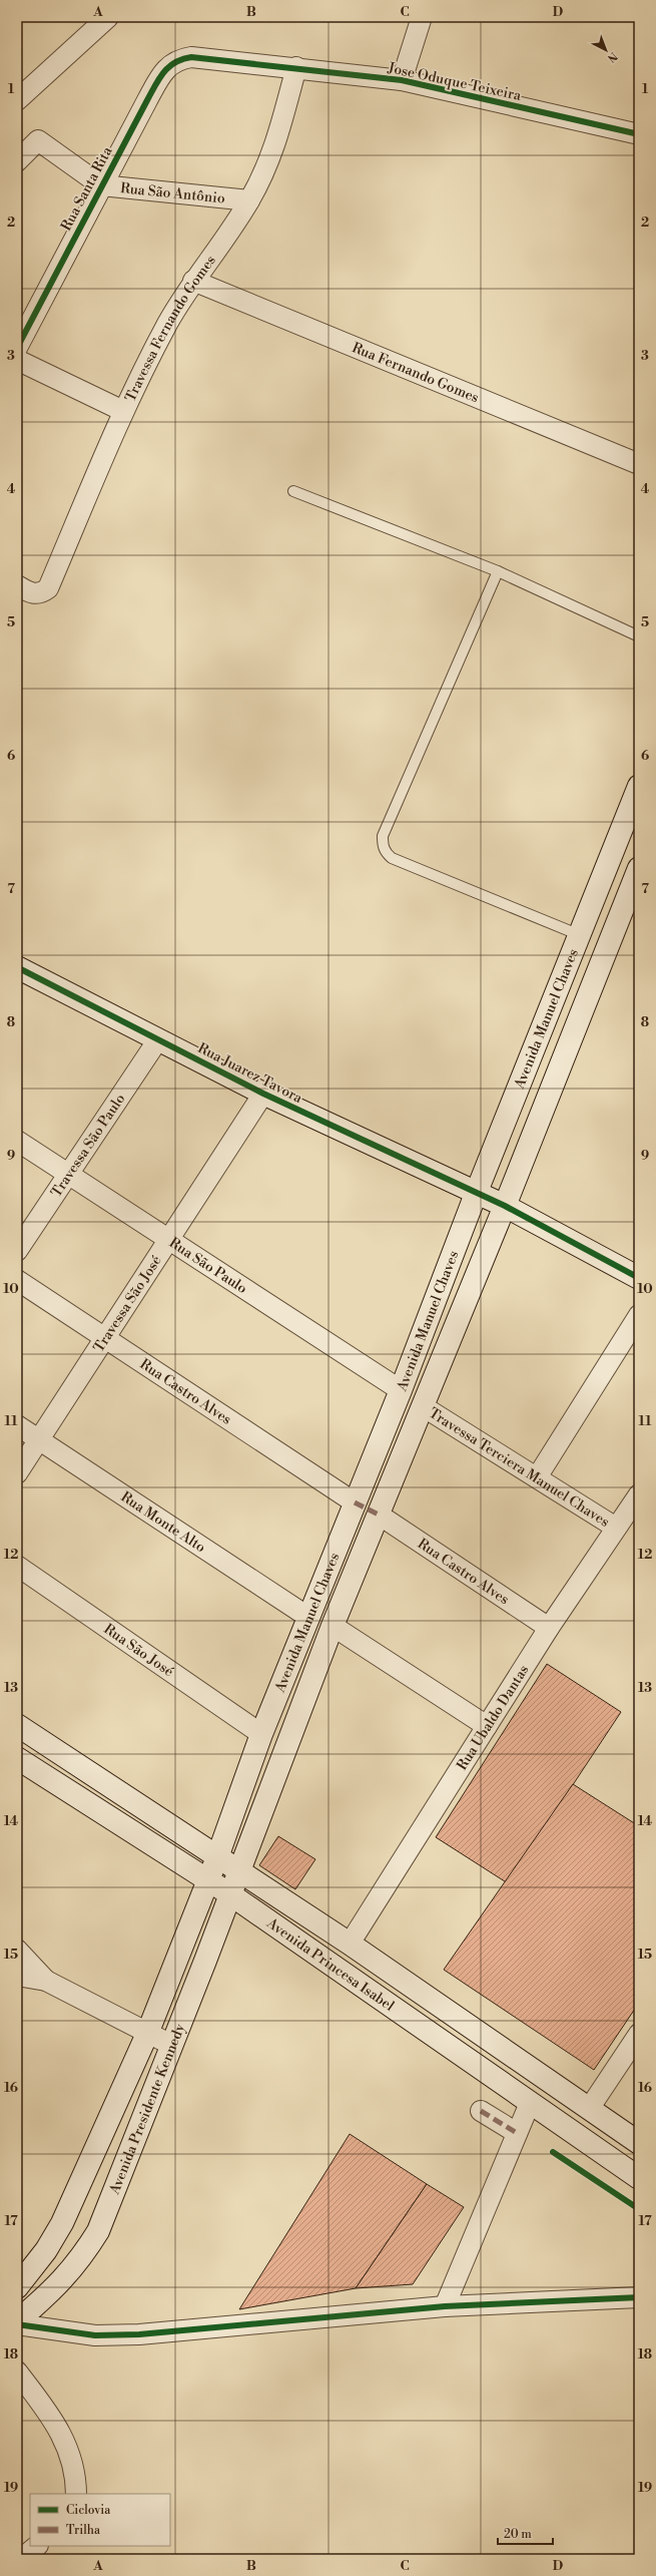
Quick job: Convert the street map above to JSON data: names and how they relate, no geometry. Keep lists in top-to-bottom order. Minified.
{"streets":{"main road":["Avenida Manuel Chaves","Rua Juarez Tavora","Avenida Princesa Isabel","Avenida Presidente Kennedy"],"street":["Jose Oduque Teixeira","Rua Santa Rita","Rua São Antônio","Travessa Fernando Gomes","Rua Fernando Gomes","Travessa São Paulo","Rua São Paulo","Travessa São José","Rua Castro Alves","Travessa Terciera Manuel Chaves","Rua Monte Alto","Rua São José","Rua Ubaldo Dantas"]},"crossings":[["Jose Oduque Teixeira","Rua Santa Rita"],["Jose Oduque Teixeira","Travessa Fernando Gomes"],["Rua Santa Rita","Rua São Antônio"],["Rua São Antônio","Travessa Fernando Gomes"],["Travessa Fernando Gomes","Rua Fernando Gomes"],["Avenida Manuel Chaves","Rua Juarez Tavora"],["Avenida Manuel Chaves","Rua São Paulo"],["Avenida Manuel Chaves","Rua Castro Alves"],["Avenida Manuel Chaves","Travessa Terciera Manuel Chaves"],["Avenida Manuel Chaves","Rua Monte Alto"],["Avenida Manuel Chaves","Rua São José"],["Avenida Manuel Chaves","Avenida Princesa Isabel"],["Avenida Manuel Chaves","Avenida Presidente Kennedy"],["Rua Juarez Tavora","Travessa São Paulo"],["Rua Juarez Tavora","Travessa São José"],["Travessa São Paulo","Rua São Paulo"],["Rua São Paulo","Travessa São José"],["Travessa São José","Rua Castro Alves"],["Travessa São José","Rua Monte Alto"],["Rua Castro Alves","Rua Ubaldo Dantas"],["Travessa Terciera Manuel Chaves","Rua Ubaldo Dantas"],["Rua Ubaldo Dantas","Avenida Princesa Isabel"],["Avenida Princesa Isabel","Avenida Presidente Kennedy"]],"legend":["Ciclovia","Trilha"],"scale_bar":"20 m","north":"bottom right","grid":{"columns":["A","B","C","D"],"rows":["1","2","3","4","5","6","7","8","9","10","11","12","13","14","15","16","17","18","19"]}}
